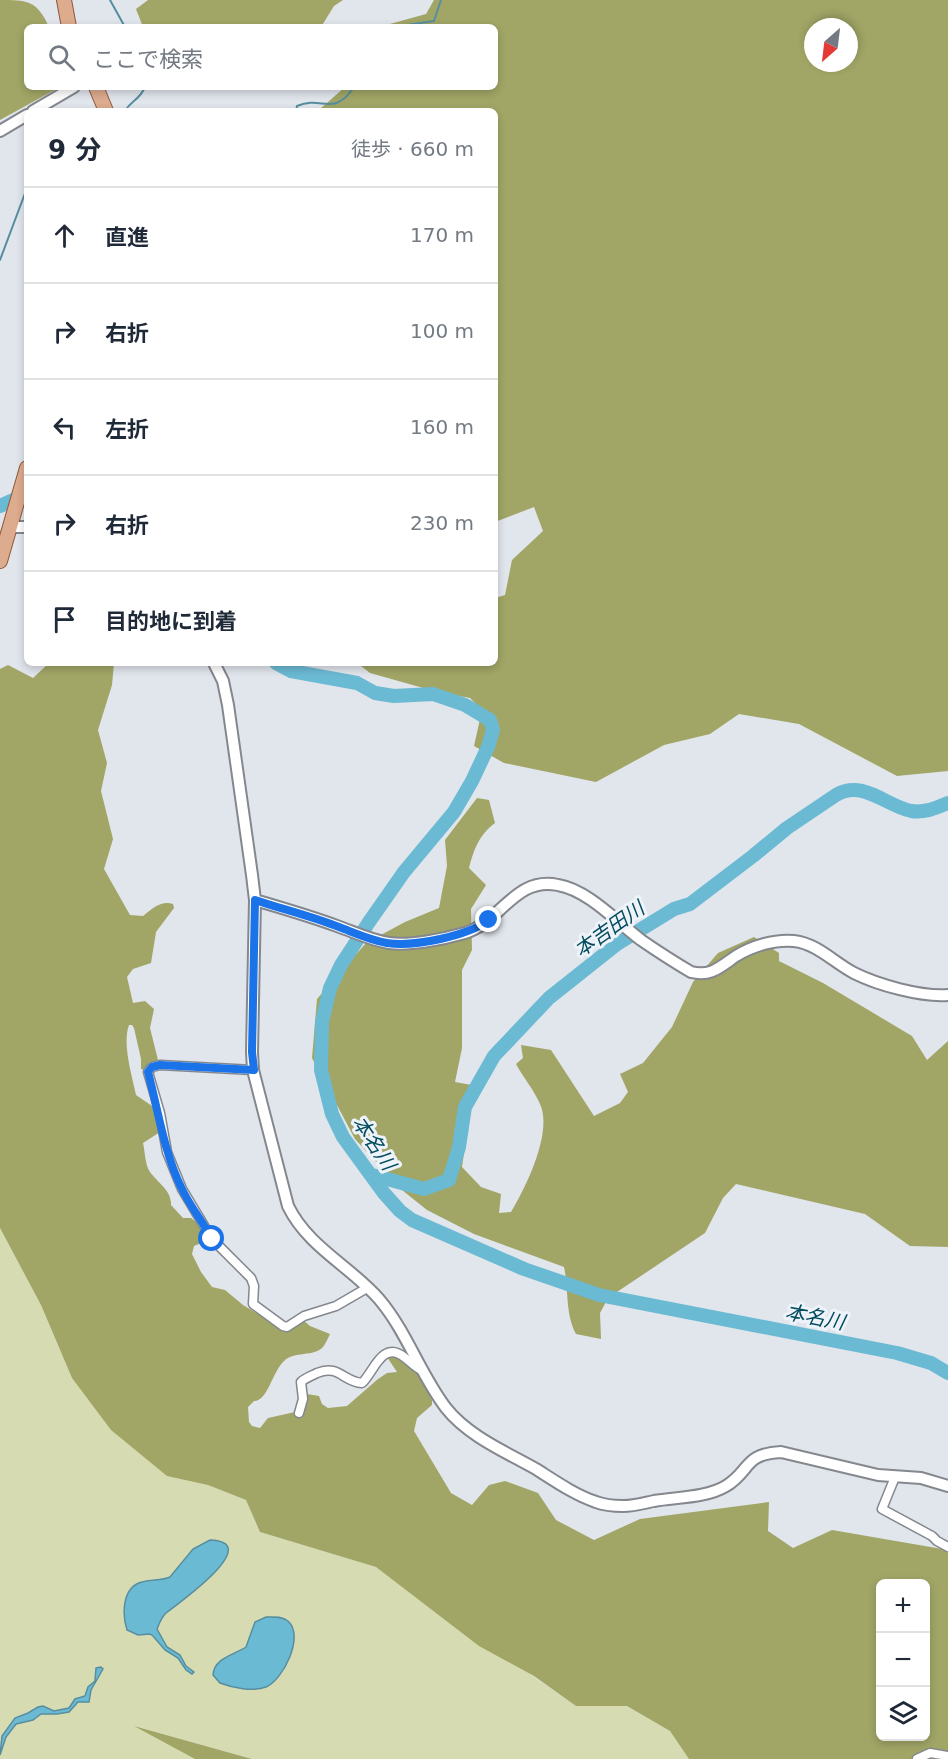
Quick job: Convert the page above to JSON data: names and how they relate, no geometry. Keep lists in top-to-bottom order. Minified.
{"water":["本吉田川","本名川"],"north":"bottom left","page":{"search":"ここで検索","heading":["9 分","徒歩 · 660 m"],"list":[["直進","170 m"],["右折","100 m"],["左折","160 m"],["右折","230 m"],"目的地に到着"],"map_buttons":["+","−"]}}
